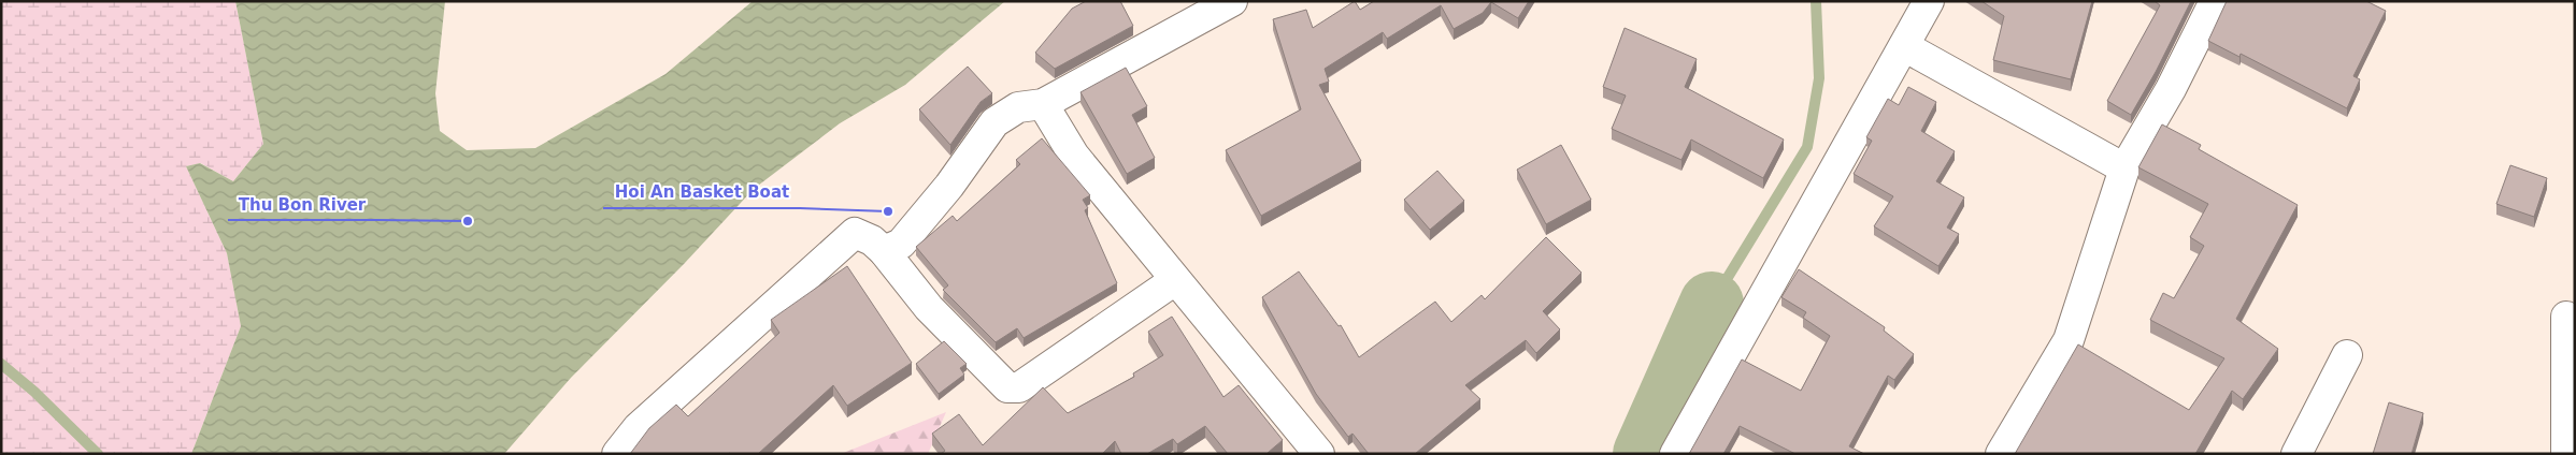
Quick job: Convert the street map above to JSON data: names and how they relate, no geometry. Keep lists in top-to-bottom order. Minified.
{"places":["Hoi An Basket Boat","Thu Bon River"]}
